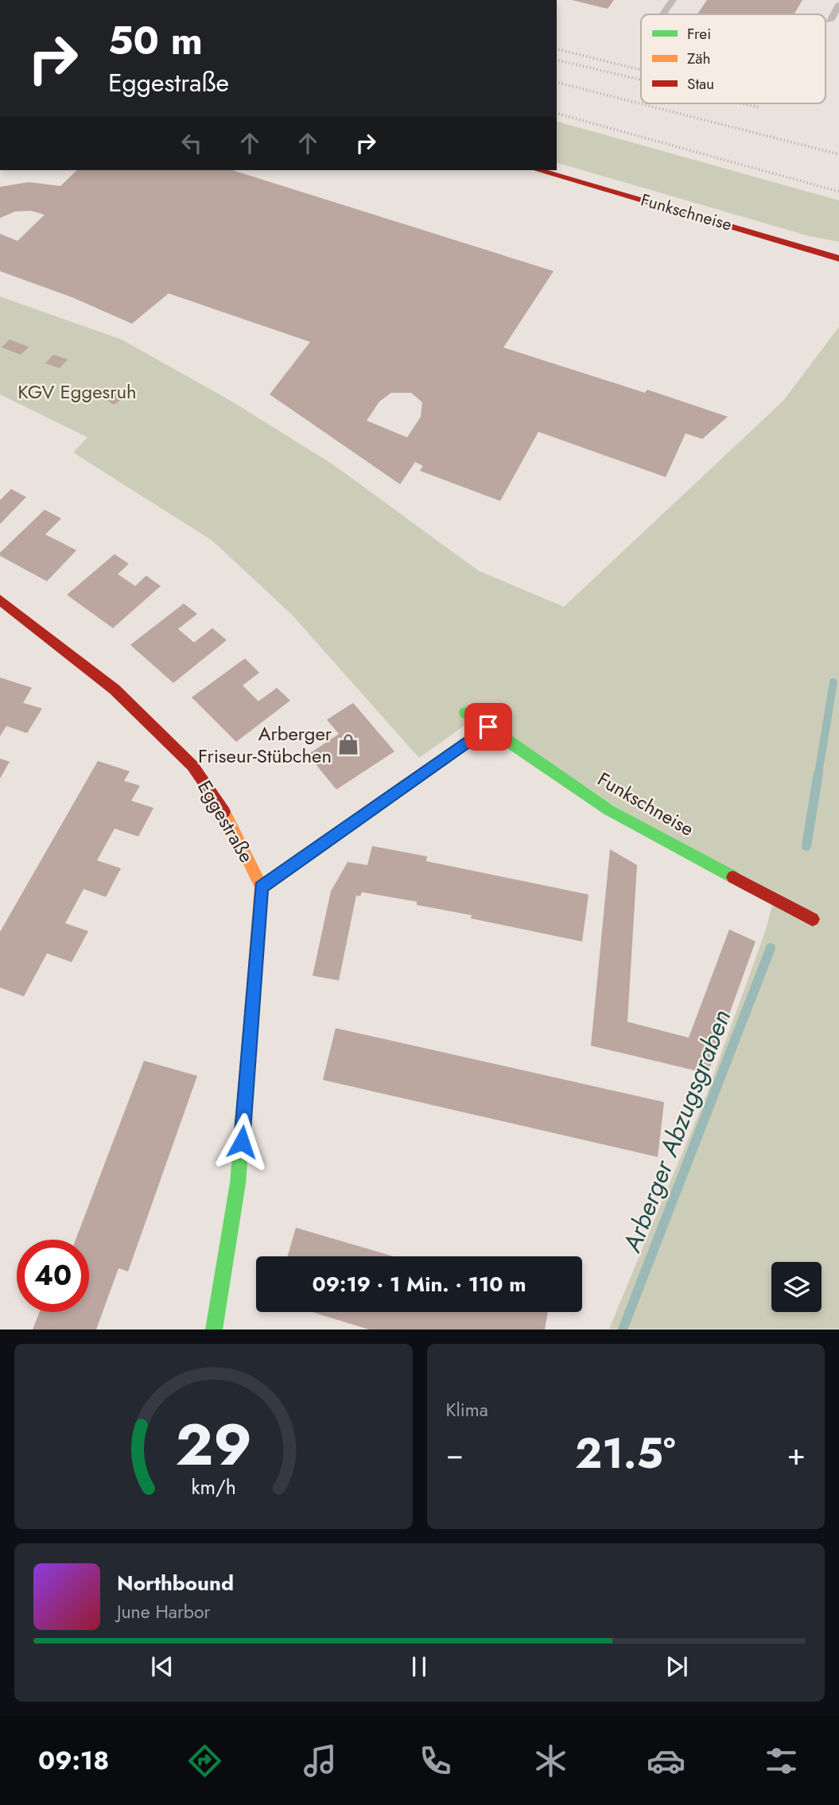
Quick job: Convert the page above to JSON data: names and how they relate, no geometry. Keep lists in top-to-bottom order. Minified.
{"streets":{"street":["Funkschneise","Eggestraße"]},"crossings":[["Funkschneise","Eggestraße"]],"water":["Arberger Abzugsgraben"],"parks":["KGV Eggesruh"],"places":{"shop":["Arberger Friseur-Stübchen"]},"legend":["Frei","Zäh","Stau"],"page":{"turn":["50 m","Eggestraße"],"limit":"40","trip":"09:19 · 1 Min. · 110 m","tile":"Klima","heat":["−","21.5°","+"],"song":["Northbound","June Harbor"],"tabs":"09:18","gauge":["29","km/h"]}}
